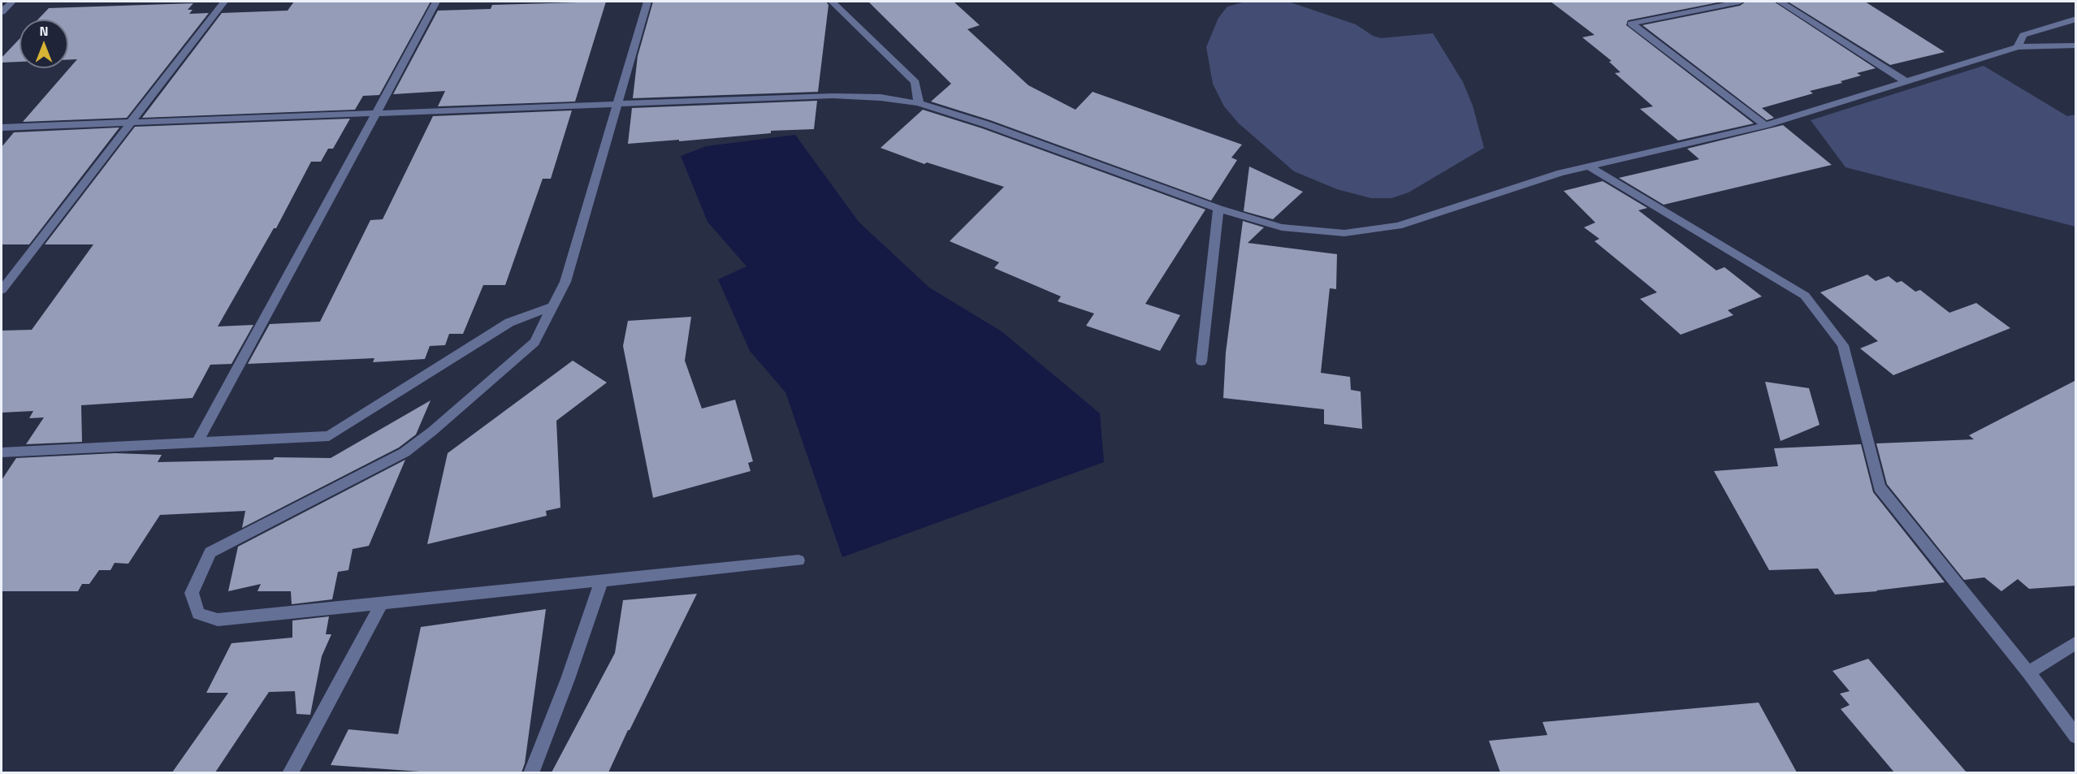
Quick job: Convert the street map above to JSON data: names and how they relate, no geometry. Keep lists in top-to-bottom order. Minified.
{"north":"top"}
